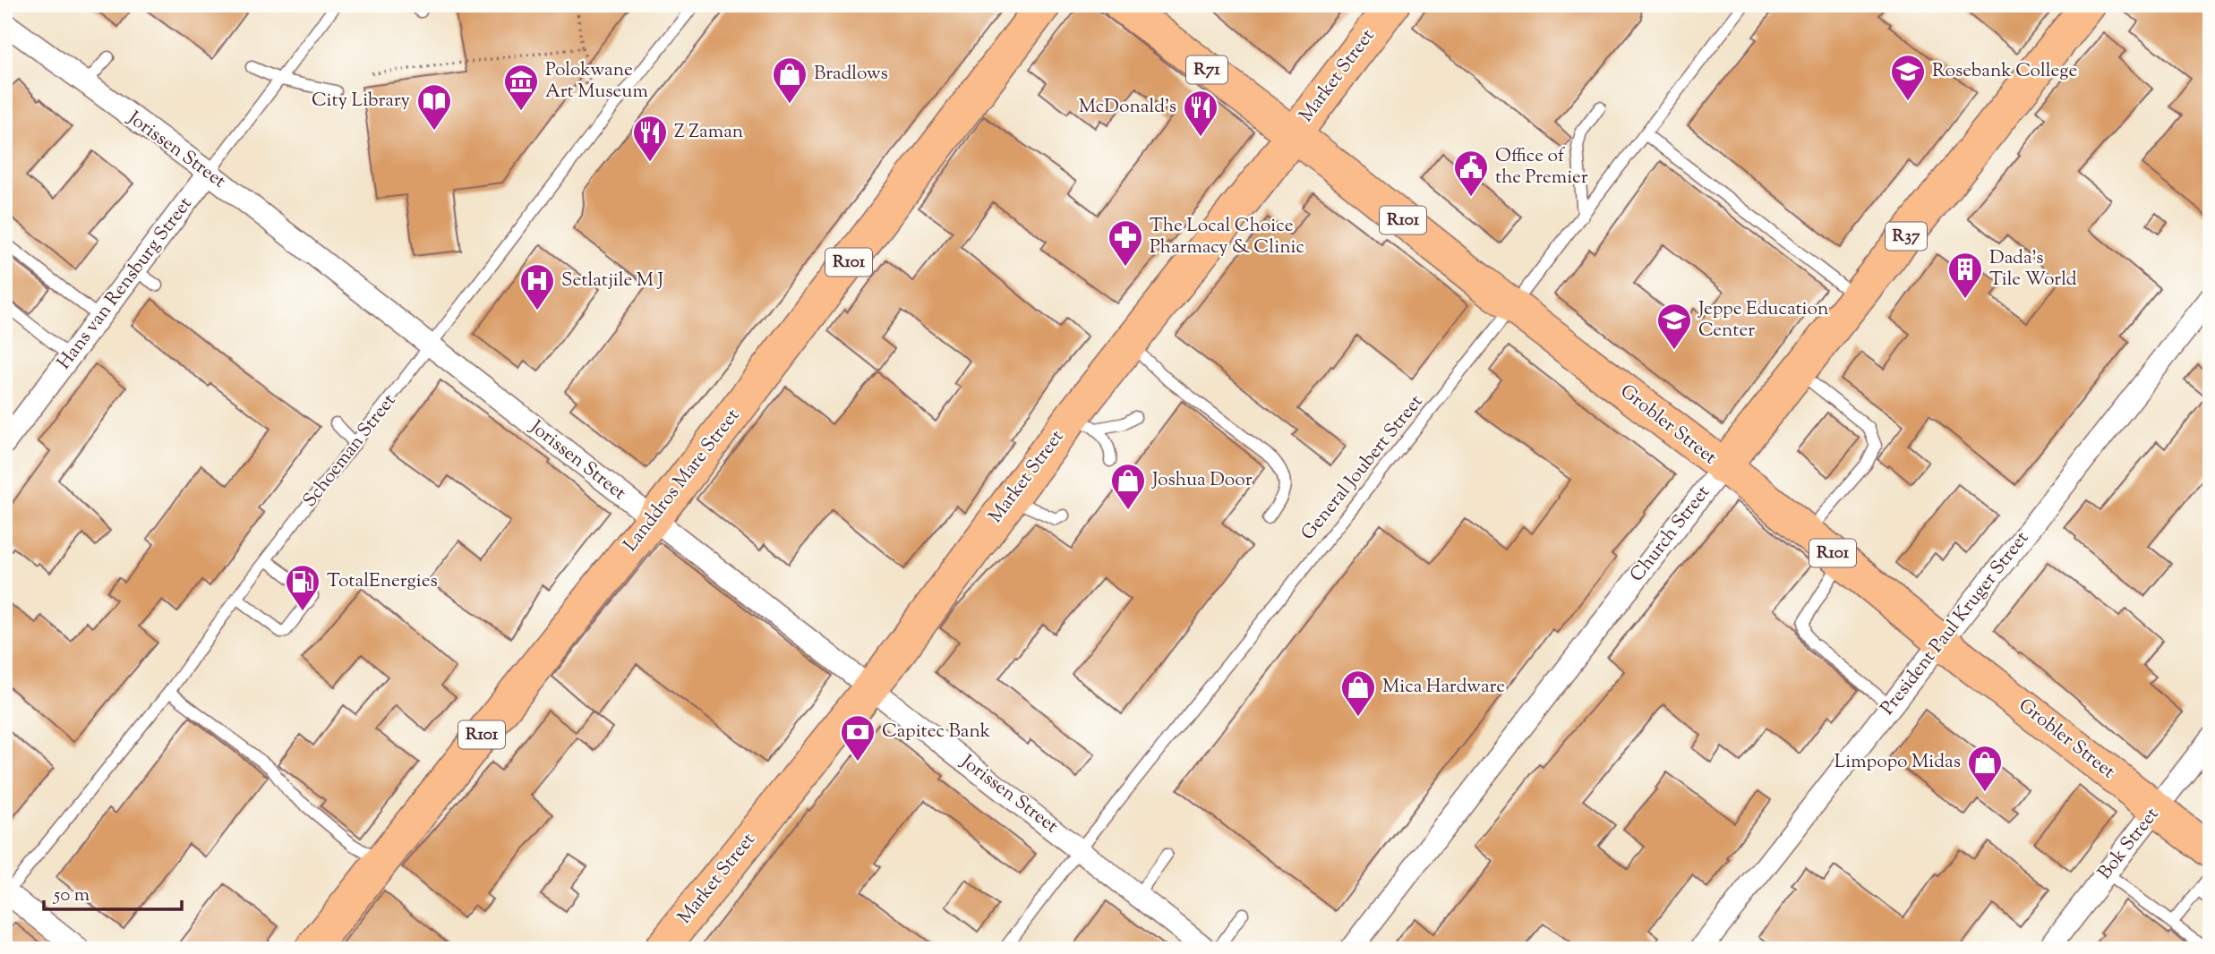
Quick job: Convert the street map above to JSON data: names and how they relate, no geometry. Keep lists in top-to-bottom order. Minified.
{"streets":{"main road":["R71","Market Street","R101","R37","Grobler Street","Landdros Mare Street","Church Street"],"street":["Jorissen Street","Hans van Rensburg Street","President Paul Kruger Street","Bok Street"],"lane":["Schoeman Street","General Joubert Street"]},"crossings":[["Market Street","Jorissen Street"],["Market Street","Grobler Street"],["Jorissen Street","Hans van Rensburg Street"],["Jorissen Street","Schoeman Street"],["Jorissen Street","General Joubert Street"],["Jorissen Street","Landdros Mare Street"],["Grobler Street","General Joubert Street"],["Grobler Street","Church Street"],["Grobler Street","President Paul Kruger Street"],["Grobler Street","Bok Street"]],"places":{"school or university":["Rosebank College","Jeppe Education Center"],"shop":["Bradlows","Joshua Door","Mica Hardware","Limpopo Midas"],"museum":["Polokwane Art Museum"],"library":["City Library"],"restaurant":["McDonald's","Z Zaman"],"public building":["Office of the Premier"],"pharmacy":["The Local Choice Pharmacy & Clinic"],"building":["Dada's Tile World"],"hospital":["Setlatjile M J"],"fuel station":["TotalEnergies"],"bank":["Capitec Bank"]},"scale_bar":"50 m"}
